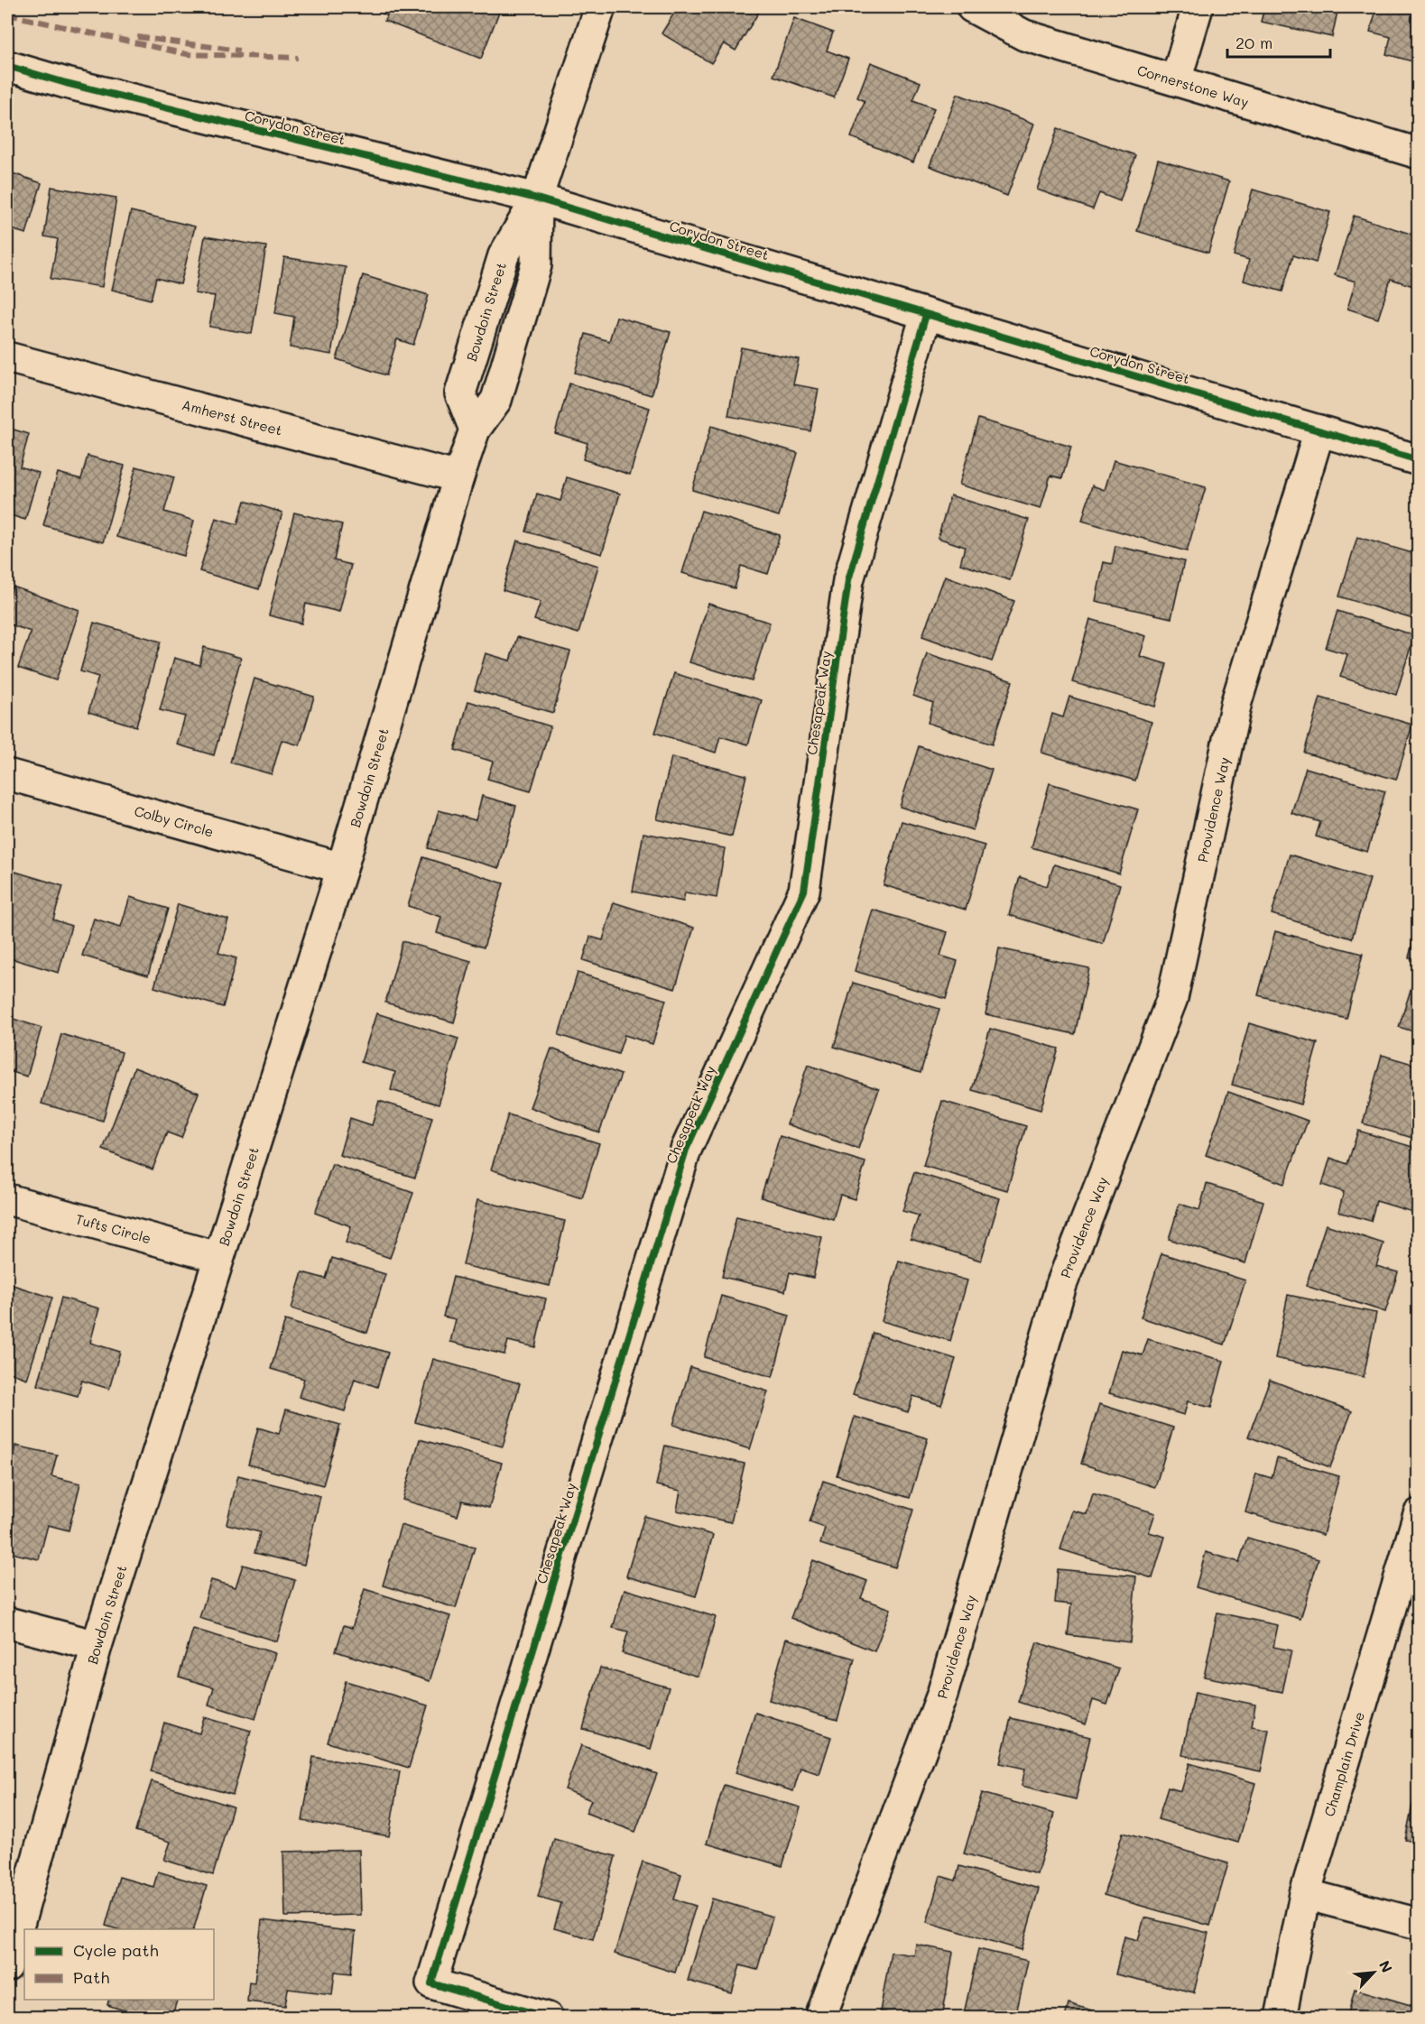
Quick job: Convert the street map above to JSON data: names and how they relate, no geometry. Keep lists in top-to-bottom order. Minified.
{"streets":{"street":["Cornerstone Way","Corydon Street","Bowdoin Street","Amherst Street","Chesapeak Way","Providence Way","Colby Circle","Tufts Circle","Champlain Drive"]},"crossings":[["Corydon Street","Bowdoin Street"],["Corydon Street","Chesapeak Way"],["Corydon Street","Providence Way"],["Bowdoin Street","Amherst Street"],["Bowdoin Street","Colby Circle"],["Bowdoin Street","Tufts Circle"]],"legend":["Cycle path","Path"],"scale_bar":"20 m","north":"top right"}
